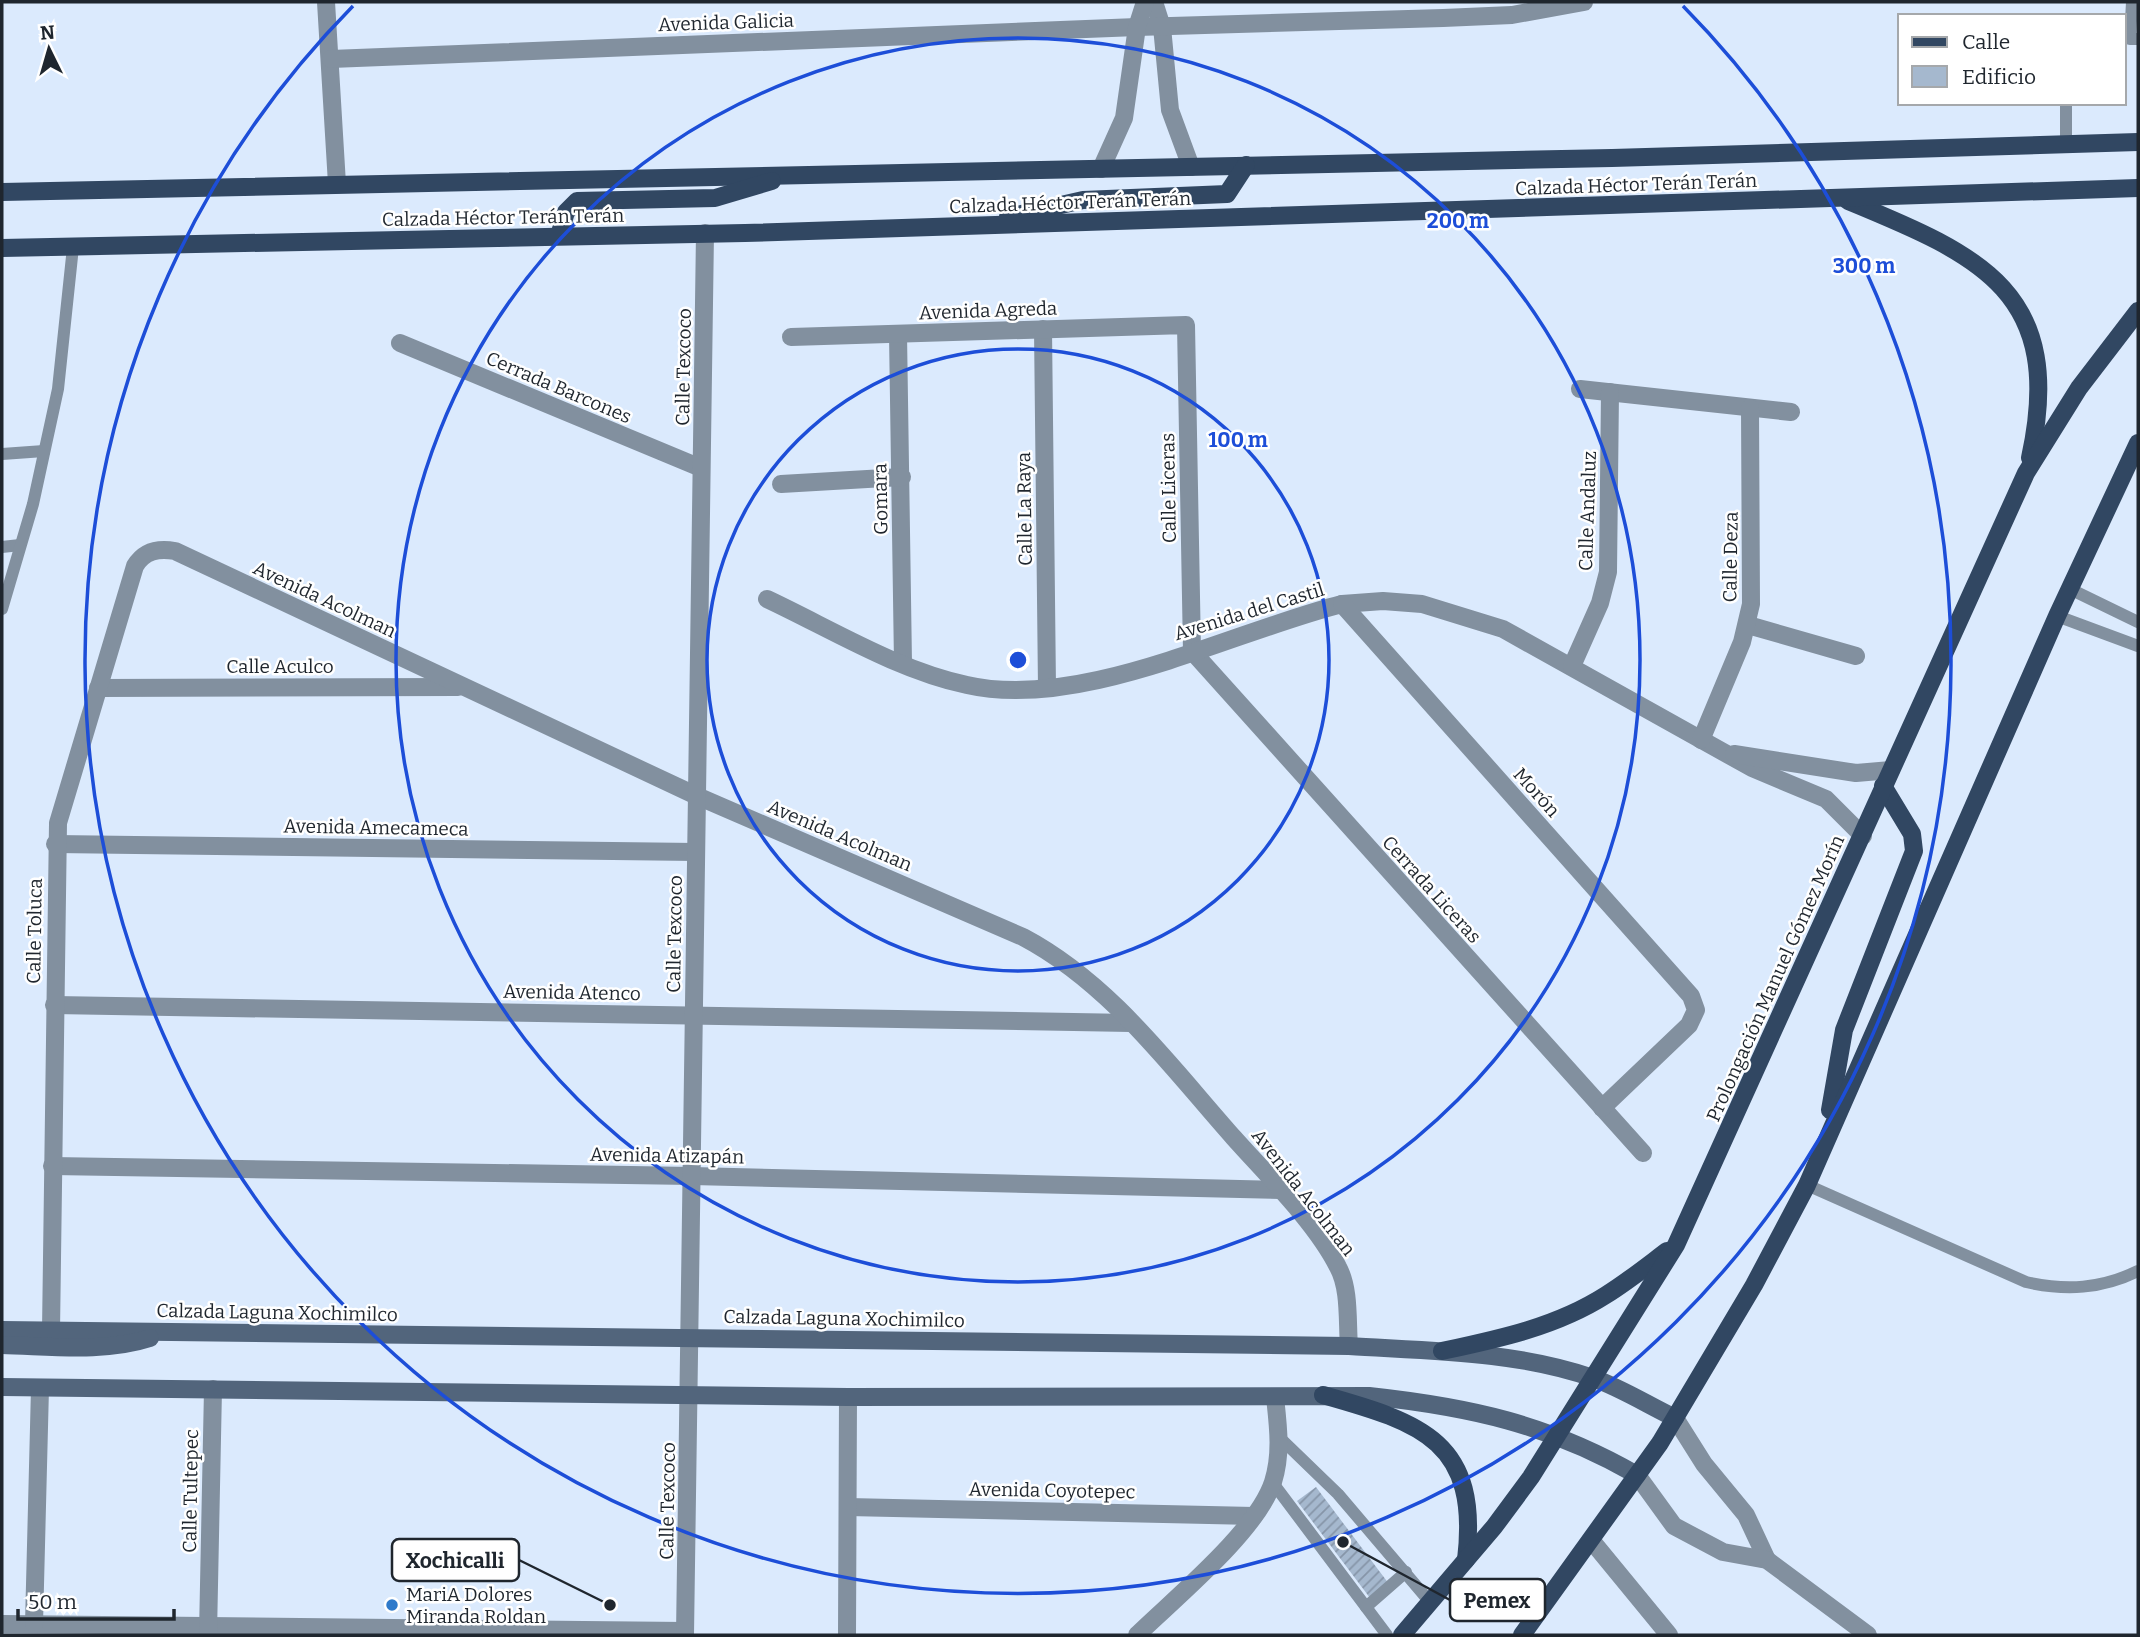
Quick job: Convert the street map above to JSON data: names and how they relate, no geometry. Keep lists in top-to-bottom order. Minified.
{"streets":{"main road":["Calzada Héctor Terán Terán","Prolongación Manuel Gómez Morín","Calzada Laguna Xochimilco"],"street":["Avenida Galicia","Avenida Agreda","Calle Texcoco","Cerrada Barcones","Calle Liceras","Gomara","Calle La Raya","Calle Andaluz","Calle Deza","Avenida Acolman","Avenida del Castil","Calle Aculco","Morón","Avenida Amecameca","Cerrada Liceras","Calle Toluca","Avenida Atenco","Avenida Atizapán","Avenida Coyotepec","Calle Tultepec"]},"crossings":[["Calzada Héctor Terán Terán","Calle Texcoco"],["Avenida Agreda","Calle Liceras"],["Avenida Agreda","Gomara"],["Avenida Agreda","Calle La Raya"],["Calle Texcoco","Cerrada Barcones"],["Calle Texcoco","Avenida Acolman"],["Calle Texcoco","Avenida Amecameca"],["Calle Texcoco","Avenida Atenco"],["Calle Texcoco","Avenida Atizapán"],["Calle Texcoco","Calzada Laguna Xochimilco"],["Calle Liceras","Avenida del Castil"],["Calle Liceras","Cerrada Liceras"],["Gomara","Avenida del Castil"],["Calle La Raya","Avenida del Castil"],["Calle Andaluz","Avenida del Castil"],["Calle Deza","Avenida del Castil"],["Avenida Acolman","Calle Aculco"],["Avenida Acolman","Calle Toluca"],["Avenida Acolman","Avenida Atenco"],["Avenida Acolman","Avenida Atizapán"],["Avenida Acolman","Calzada Laguna Xochimilco"],["Avenida del Castil","Morón"],["Avenida del Castil","Cerrada Liceras"],["Avenida del Castil","Prolongación Manuel Gómez Morín"],["Calle Aculco","Calle Toluca"],["Morón","Cerrada Liceras"],["Avenida Amecameca","Calle Toluca"],["Calle Toluca","Avenida Atenco"],["Calle Toluca","Avenida Atizapán"],["Calle Toluca","Calzada Laguna Xochimilco"],["Prolongación Manuel Gómez Morín","Calzada Laguna Xochimilco"]],"places":["Pemex","MariA Dolores Miranda Roldan","Xochicalli"],"legend":["Calle","Edificio"],"scale_bar":"50 m","north":"top","rings":["200 m","300 m","100 m"]}
